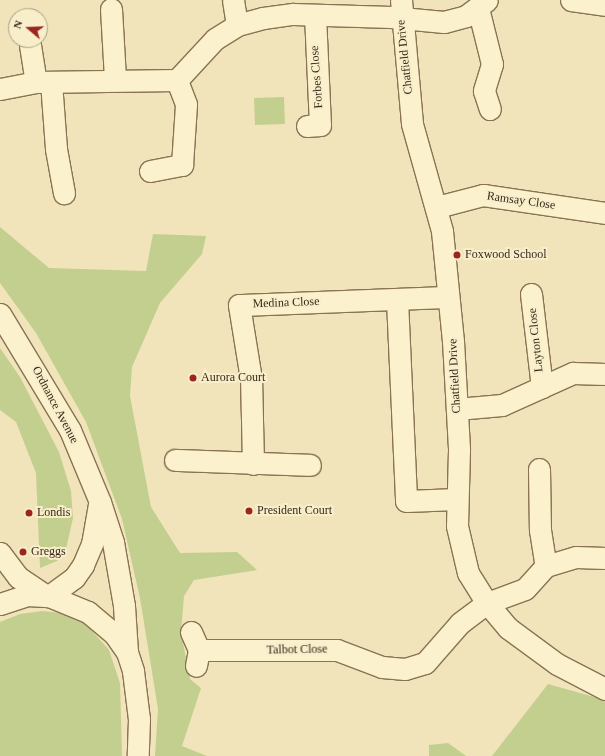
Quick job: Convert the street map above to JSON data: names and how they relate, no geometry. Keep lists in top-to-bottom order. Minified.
{"streets":{"street":["Chatfield Drive","Forbes Close","Ramsay Close","Medina Close","Layton Close","Ordnance Avenue","Talbot Close"]},"crossings":[["Chatfield Drive","Ramsay Close"],["Chatfield Drive","Medina Close"],["Chatfield Drive","Layton Close"],["Chatfield Drive","Talbot Close"]],"places":["Foxwood School","Aurora Court","President Court","Londis","Greggs"],"north":"left"}
